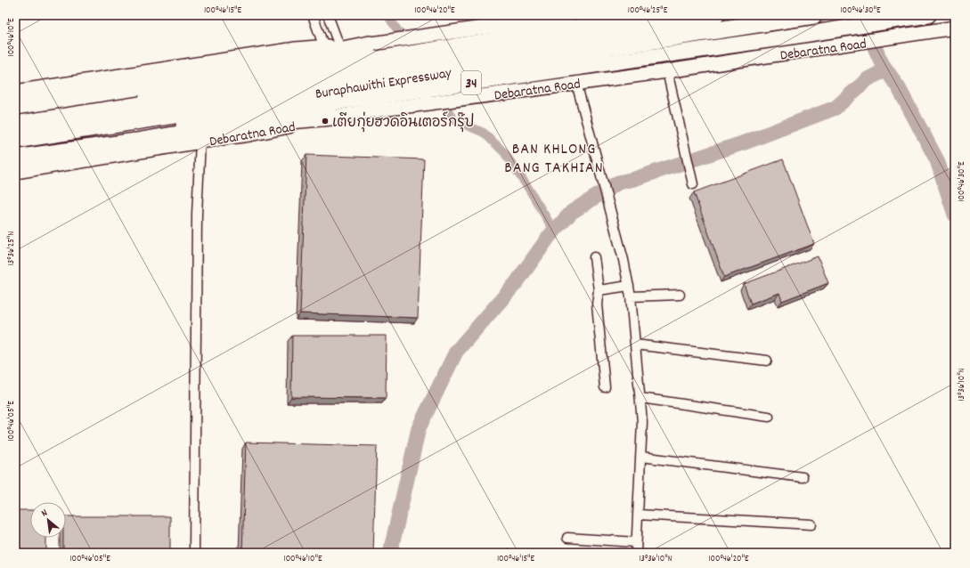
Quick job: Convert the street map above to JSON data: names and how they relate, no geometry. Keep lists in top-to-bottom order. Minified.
{"streets":{"highway":["Debaratna Road","Buraphawithi Expressway","34"]},"districts":["BAN KHLONG BANG TAKHIAN"],"places":["เตียกุ่ยฮวดอินเตอร์กรุ๊ป"],"north":"top left","coordinates":["100°46'15\"E","100°46'20\"E","100°46'25\"E","100°46'30\"E","100°46'10\"E","13°36'25\"N","13°36'10\"N","100°46'05\"E"]}
